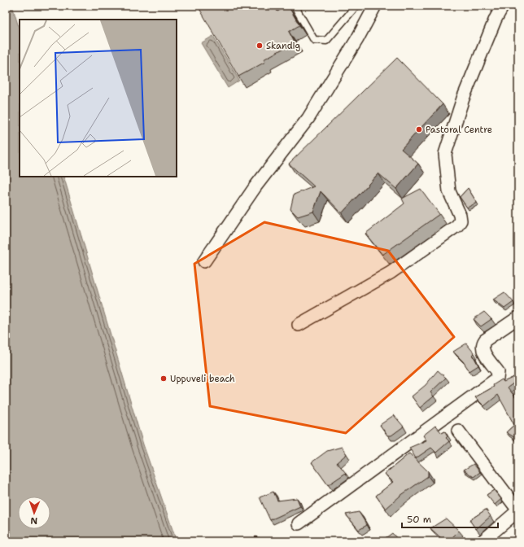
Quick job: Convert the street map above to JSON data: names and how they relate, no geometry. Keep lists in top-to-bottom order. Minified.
{"places":["Skandig","Pastoral Centre","Uppuveli beach"],"scale_bar":"50 m","north":"bottom"}
